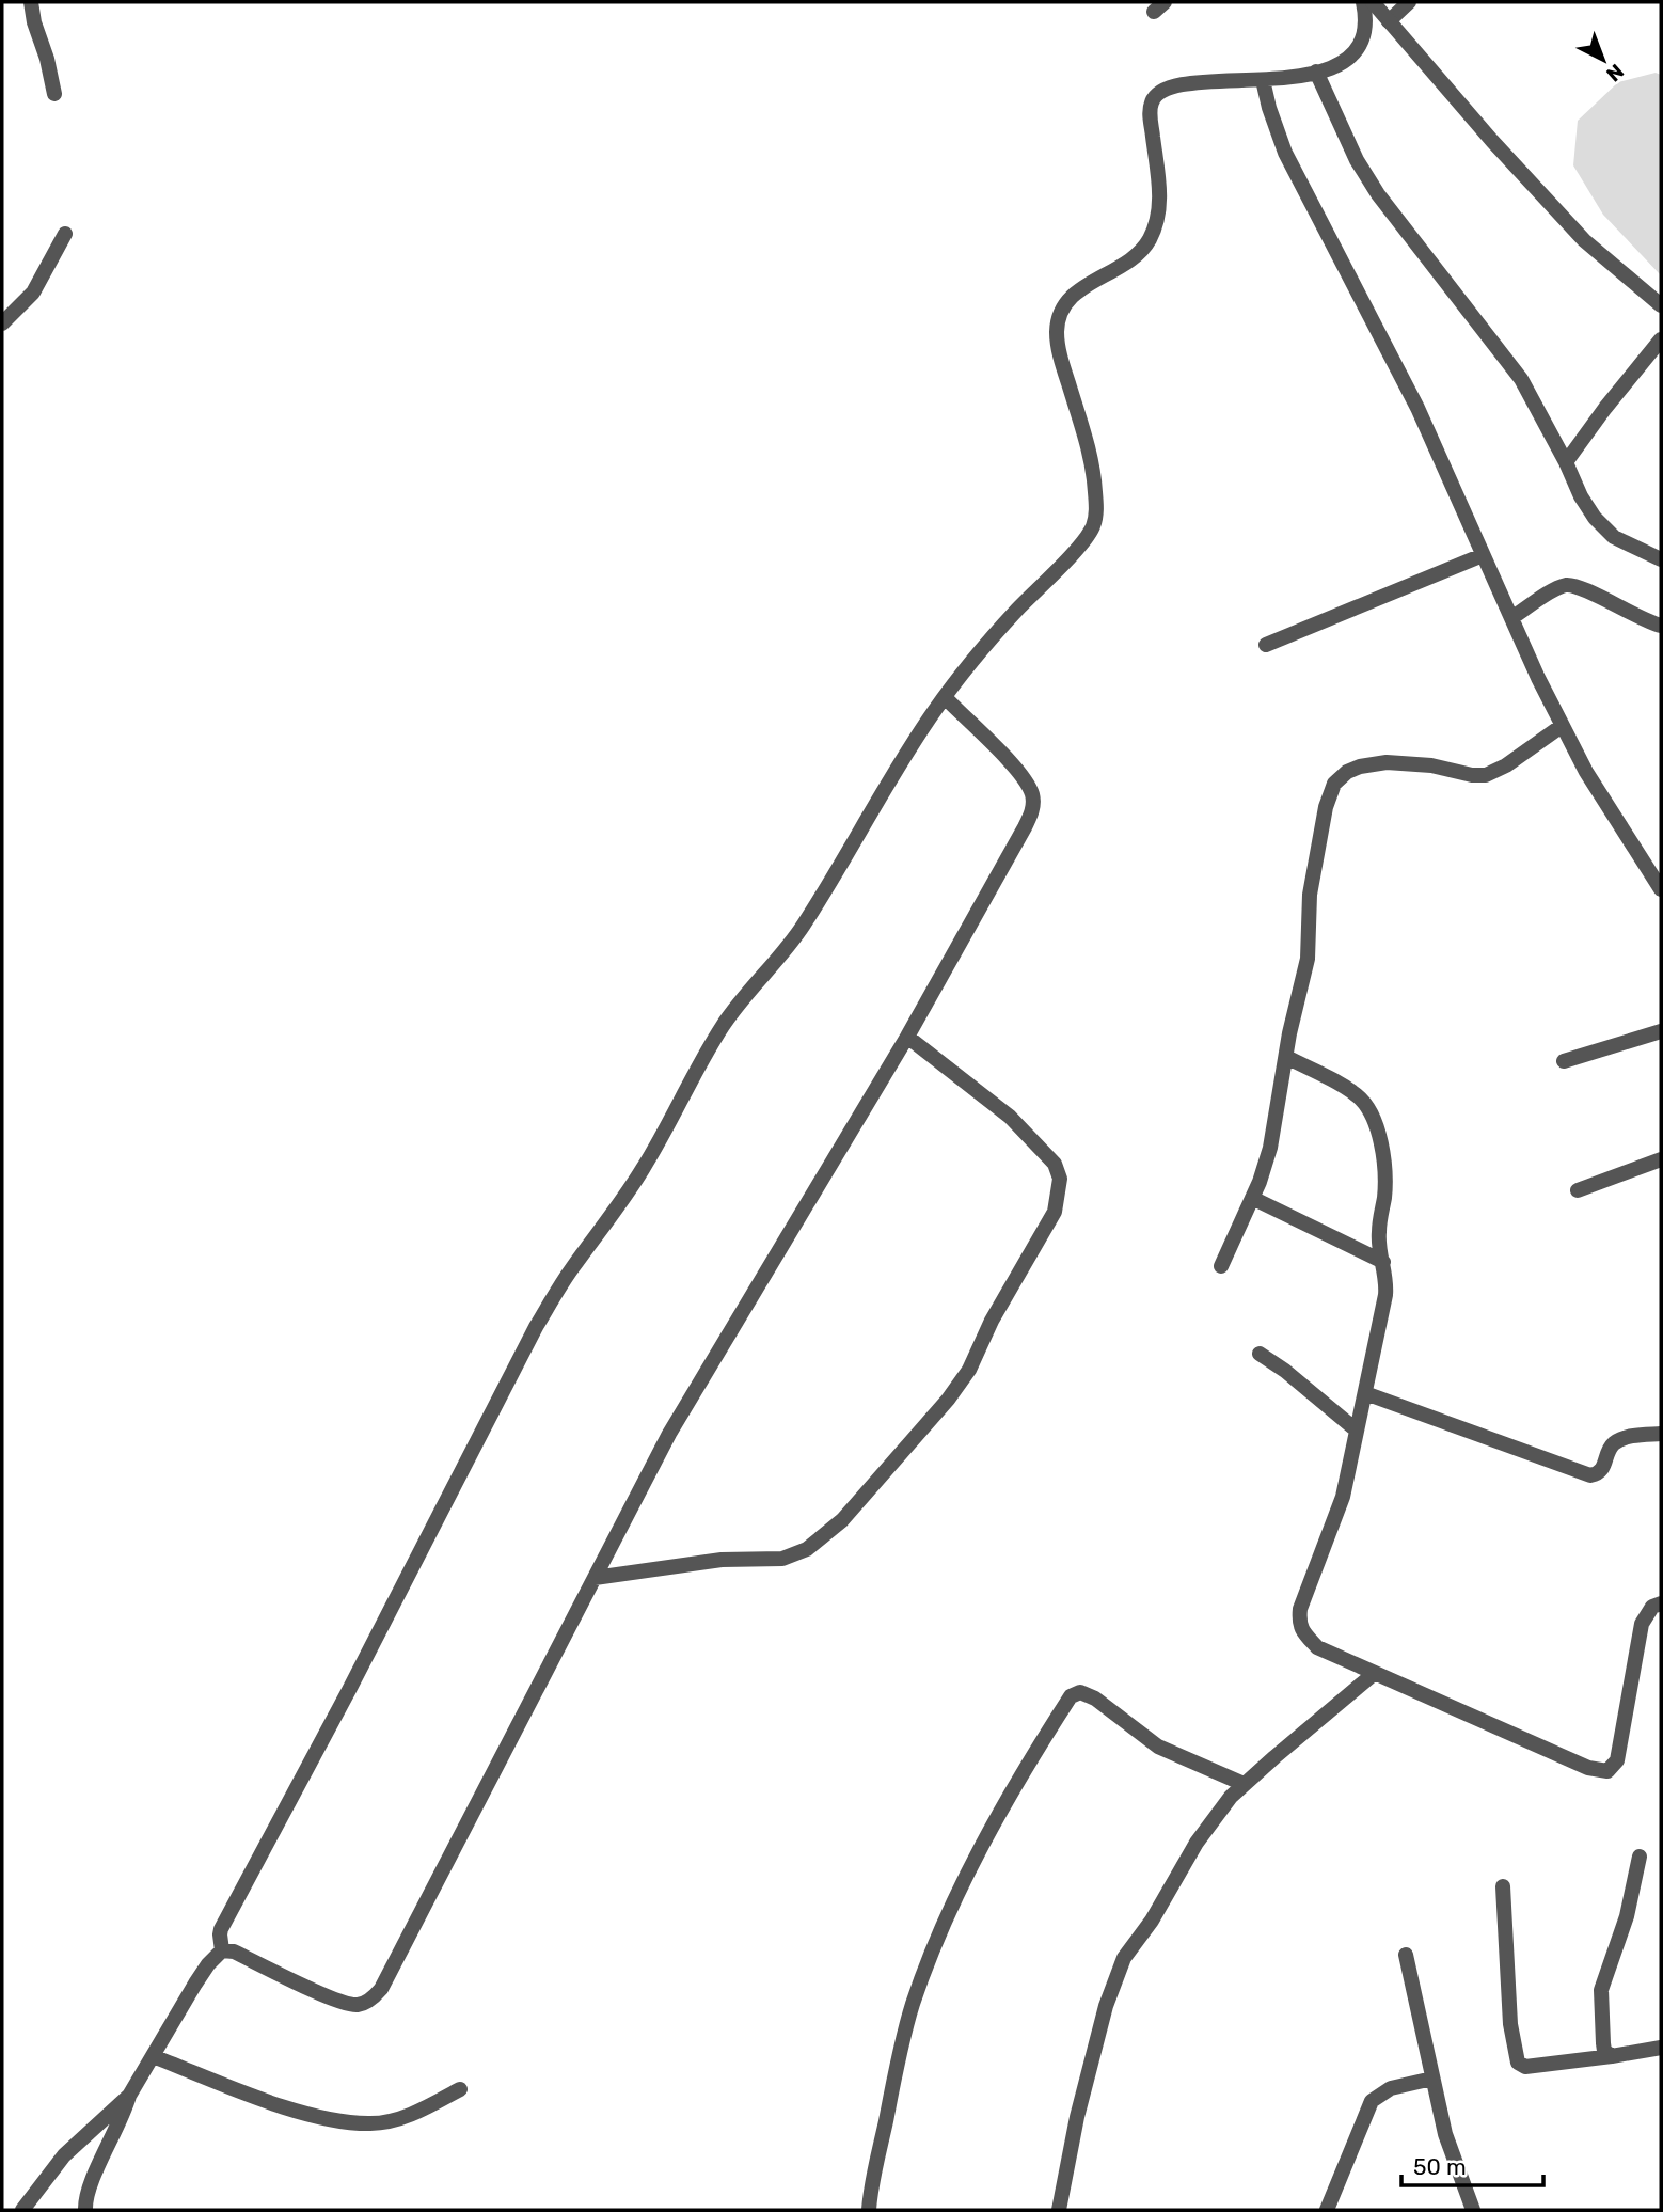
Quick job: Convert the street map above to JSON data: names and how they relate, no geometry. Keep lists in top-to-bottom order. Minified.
{"scale_bar":"50 m","north":"bottom right"}
